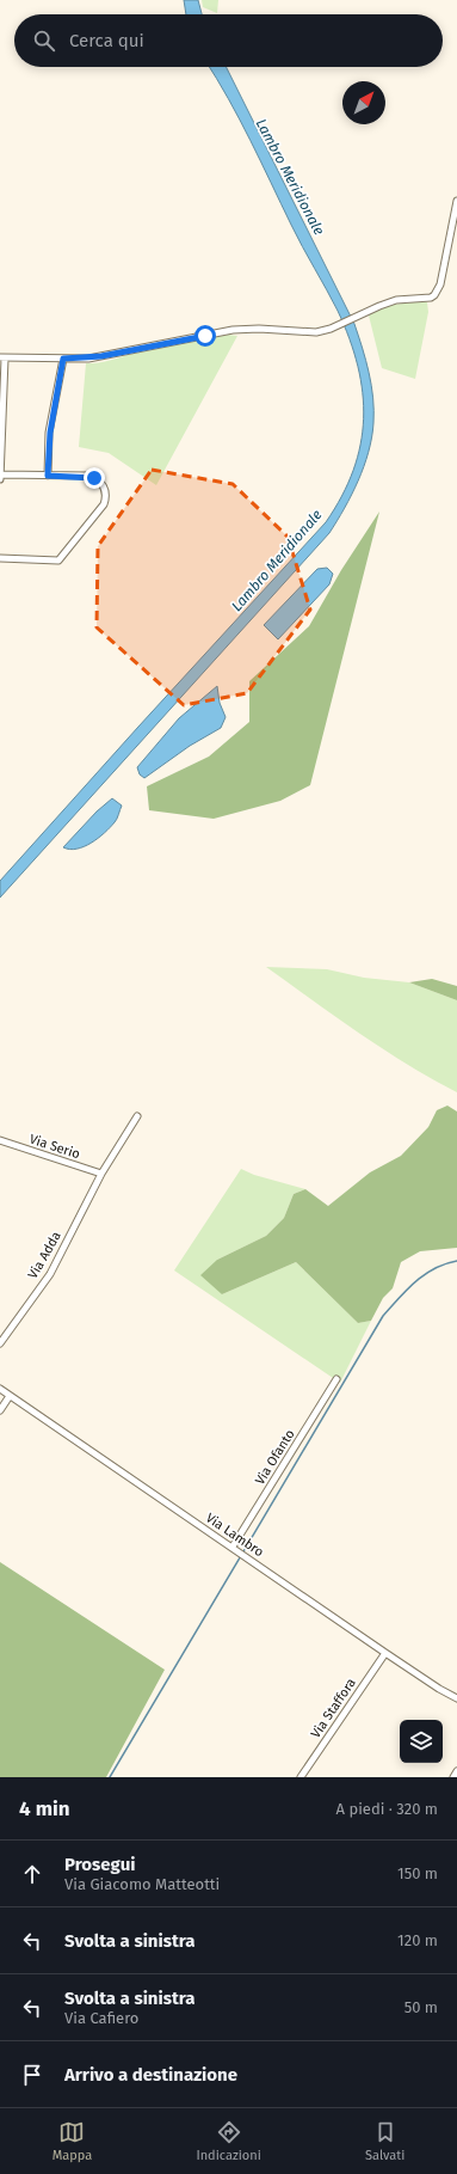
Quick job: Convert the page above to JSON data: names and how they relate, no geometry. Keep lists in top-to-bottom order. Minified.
{"streets":{"street":["Via Serio","Via Adda","Via Ofanto","Via Lambro","Via Staffora"]},"crossings":[["Via Serio","Via Adda"],["Via Ofanto","Via Lambro"],["Via Lambro","Via Staffora"]],"water":["Lambro Meridionale"],"north":"top right","page":{"search":"Cerca qui","heading":["4 min","A piedi · 320 m"],"list":[["Prosegui","Via Giacomo Matteotti","150 m"],["Svolta a sinistra","120 m"],["Svolta a sinistra","Via Cafiero","50 m"],"Arrivo a destinazione"],"nav":["Mappa","Indicazioni","Salvati"]}}
